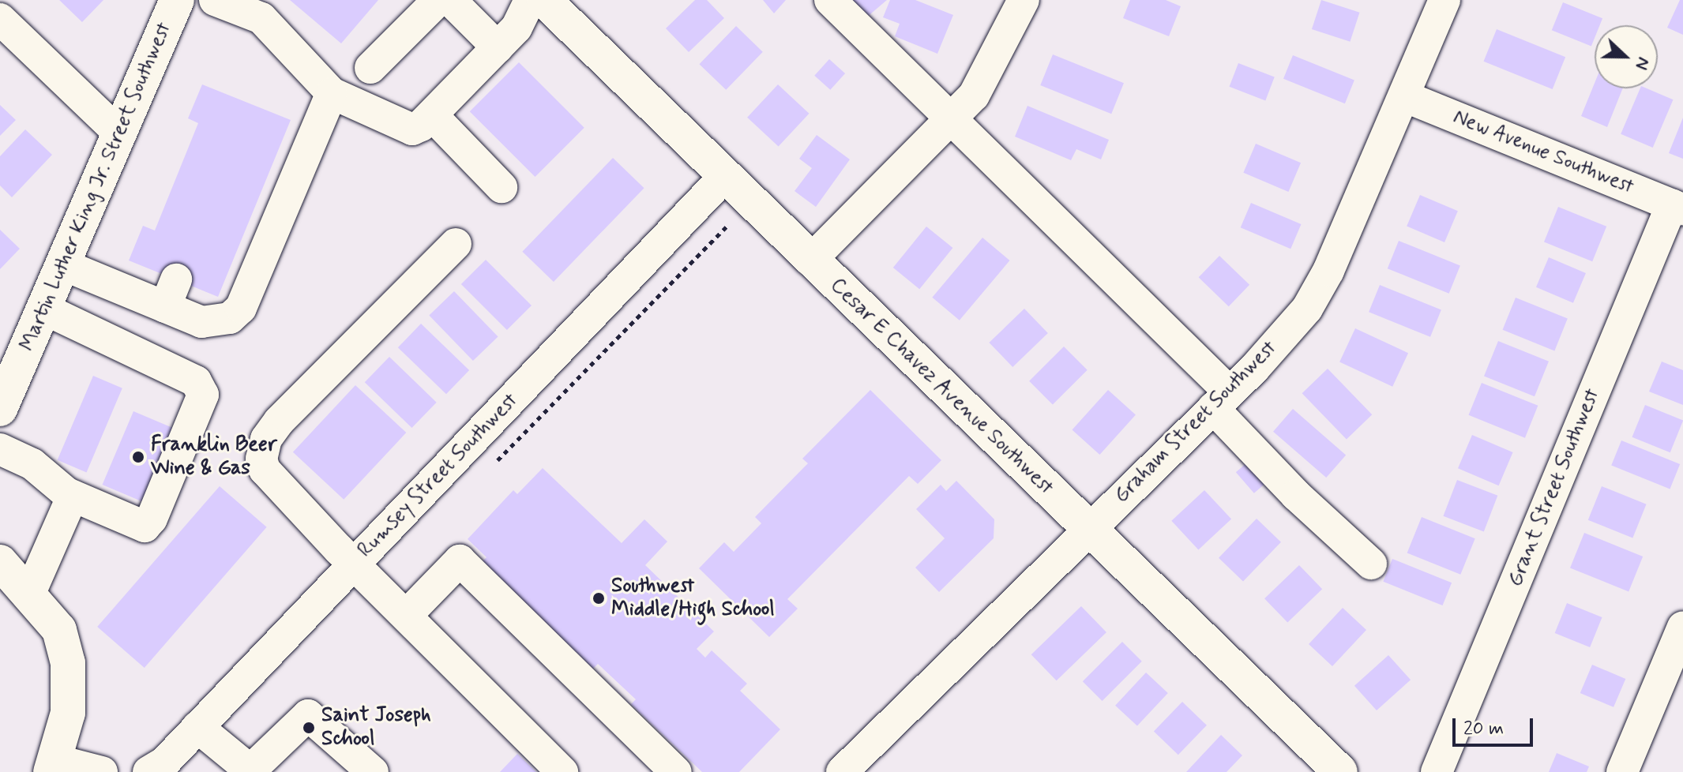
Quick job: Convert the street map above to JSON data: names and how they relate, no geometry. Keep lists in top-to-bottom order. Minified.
{"streets":{"main road":["Martin Luther King Jr. Street Southwest","Cesar E Chavez Avenue Southwest"],"street":["New Avenue Southwest","Graham Street Southwest","Rumsey Street Southwest","Grant Street Southwest"]},"crossings":[["New Avenue Southwest","Graham Street Southwest"],["New Avenue Southwest","Grant Street Southwest"],["Cesar E Chavez Avenue Southwest","Graham Street Southwest"],["Cesar E Chavez Avenue Southwest","Rumsey Street Southwest"]],"places":["Franklin Beer Wine & Gas","Southwest Middle/High School","Saint Joseph School"],"scale_bar":"20 m","north":"right"}
